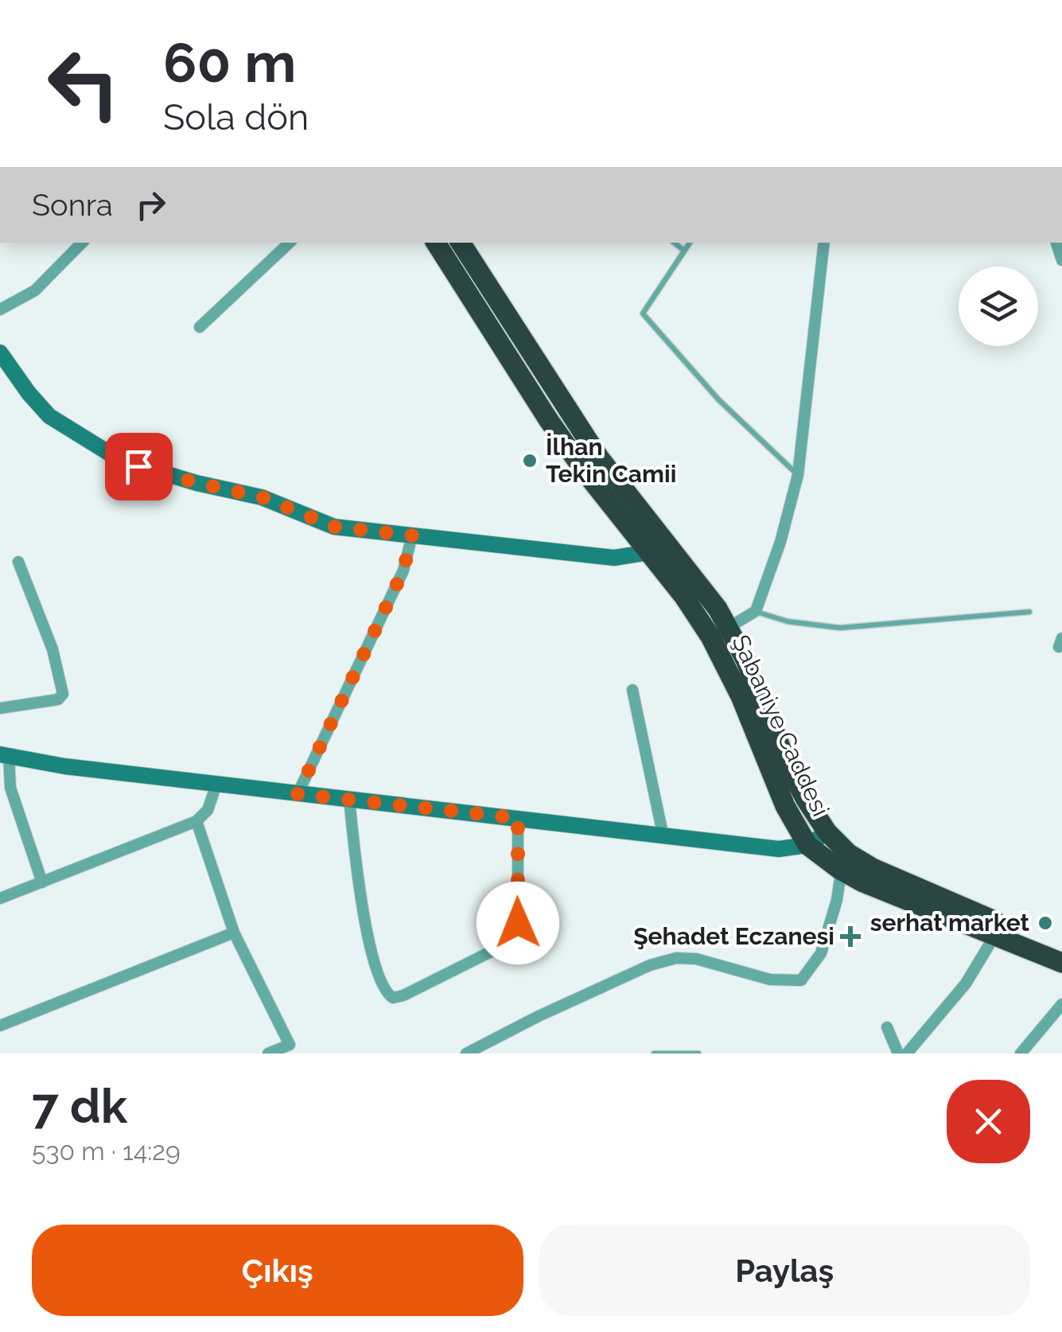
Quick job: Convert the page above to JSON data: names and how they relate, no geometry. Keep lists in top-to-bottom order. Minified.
{"streets":{"highway":["Şabaniye Caddesi"]},"places":{"other":["İlhan Tekin Camii","serhat market"],"health":["Şehadet Eczanesi"]},"page":{"turn":["60 m","Sola dön"],"then":"Sonra","heading":["7 dk","530 m · 14:29"],"buttons":["Çıkış","Paylaş"]}}
